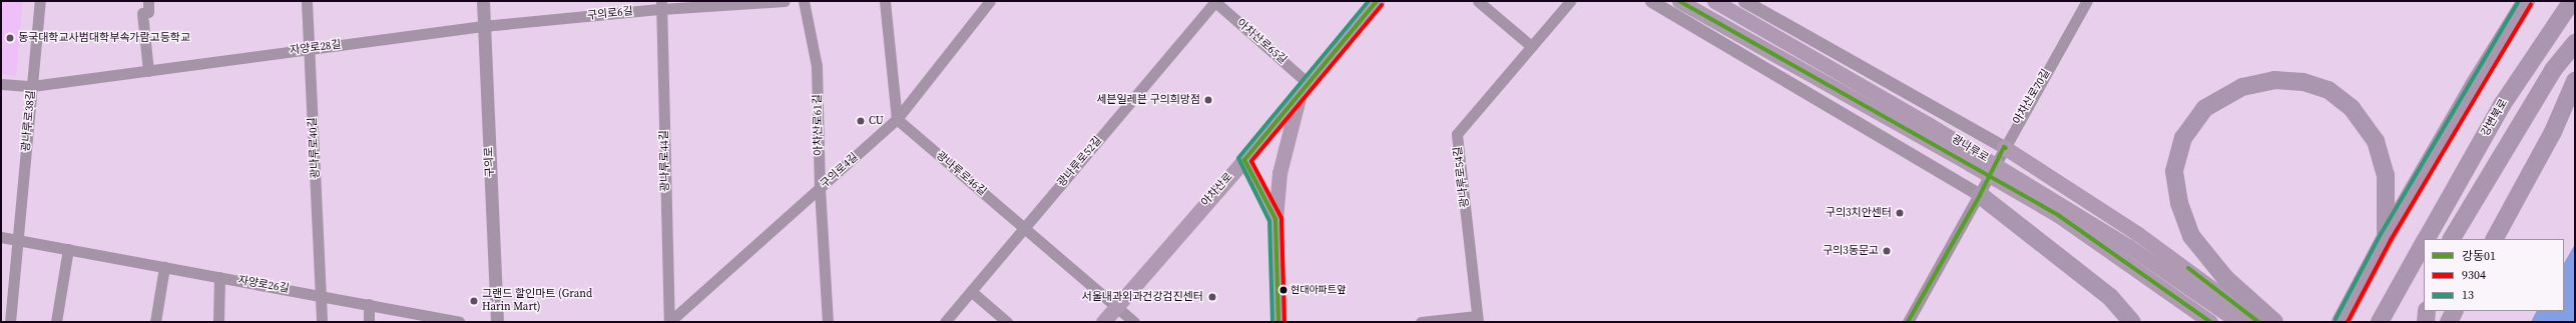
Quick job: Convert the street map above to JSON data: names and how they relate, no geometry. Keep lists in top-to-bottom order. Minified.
{"streets":{"highway":["강변북로"],"main road":["광나루로","아차산로"],"street":["구의로6길","아차산로65길","자양로28길","아차산로70길","광나루로38길","아차산로61길","광나루로40길","광나루로44길","구의로","광나루로52길","구의로4길","광나루로46길","광나루로54길","자양로26길"]},"crossings":[["구의로6길","자양로28길"],["구의로6길","광나루로44길"],["구의로6길","구의로"],["아차산로65길","광나루로52길"],["아차산로65길","아차산로"],["자양로28길","광나루로38길"],["자양로28길","광나루로40길"],["자양로28길","구의로"],["광나루로38길","자양로26길"],["아차산로61길","구의로4길"],["광나루로40길","자양로26길"],["광나루로44길","구의로4길"],["광나루로52길","광나루로46길"],["구의로4길","광나루로46길"],["광나루로46길","아차산로"]],"places":["동국대학교사범대학부속가람고등학교","세븐일레븐 구의희망점","CU","구의3치안센터","구의3동문고","현대아파트앞","서울내과외과건강검진센터","그랜드 할인마트 (Grand Harin Mart)"],"lines":["transit line 강동01","transit line 13","transit line 9304"],"legend":["강동01","9304","13"]}
